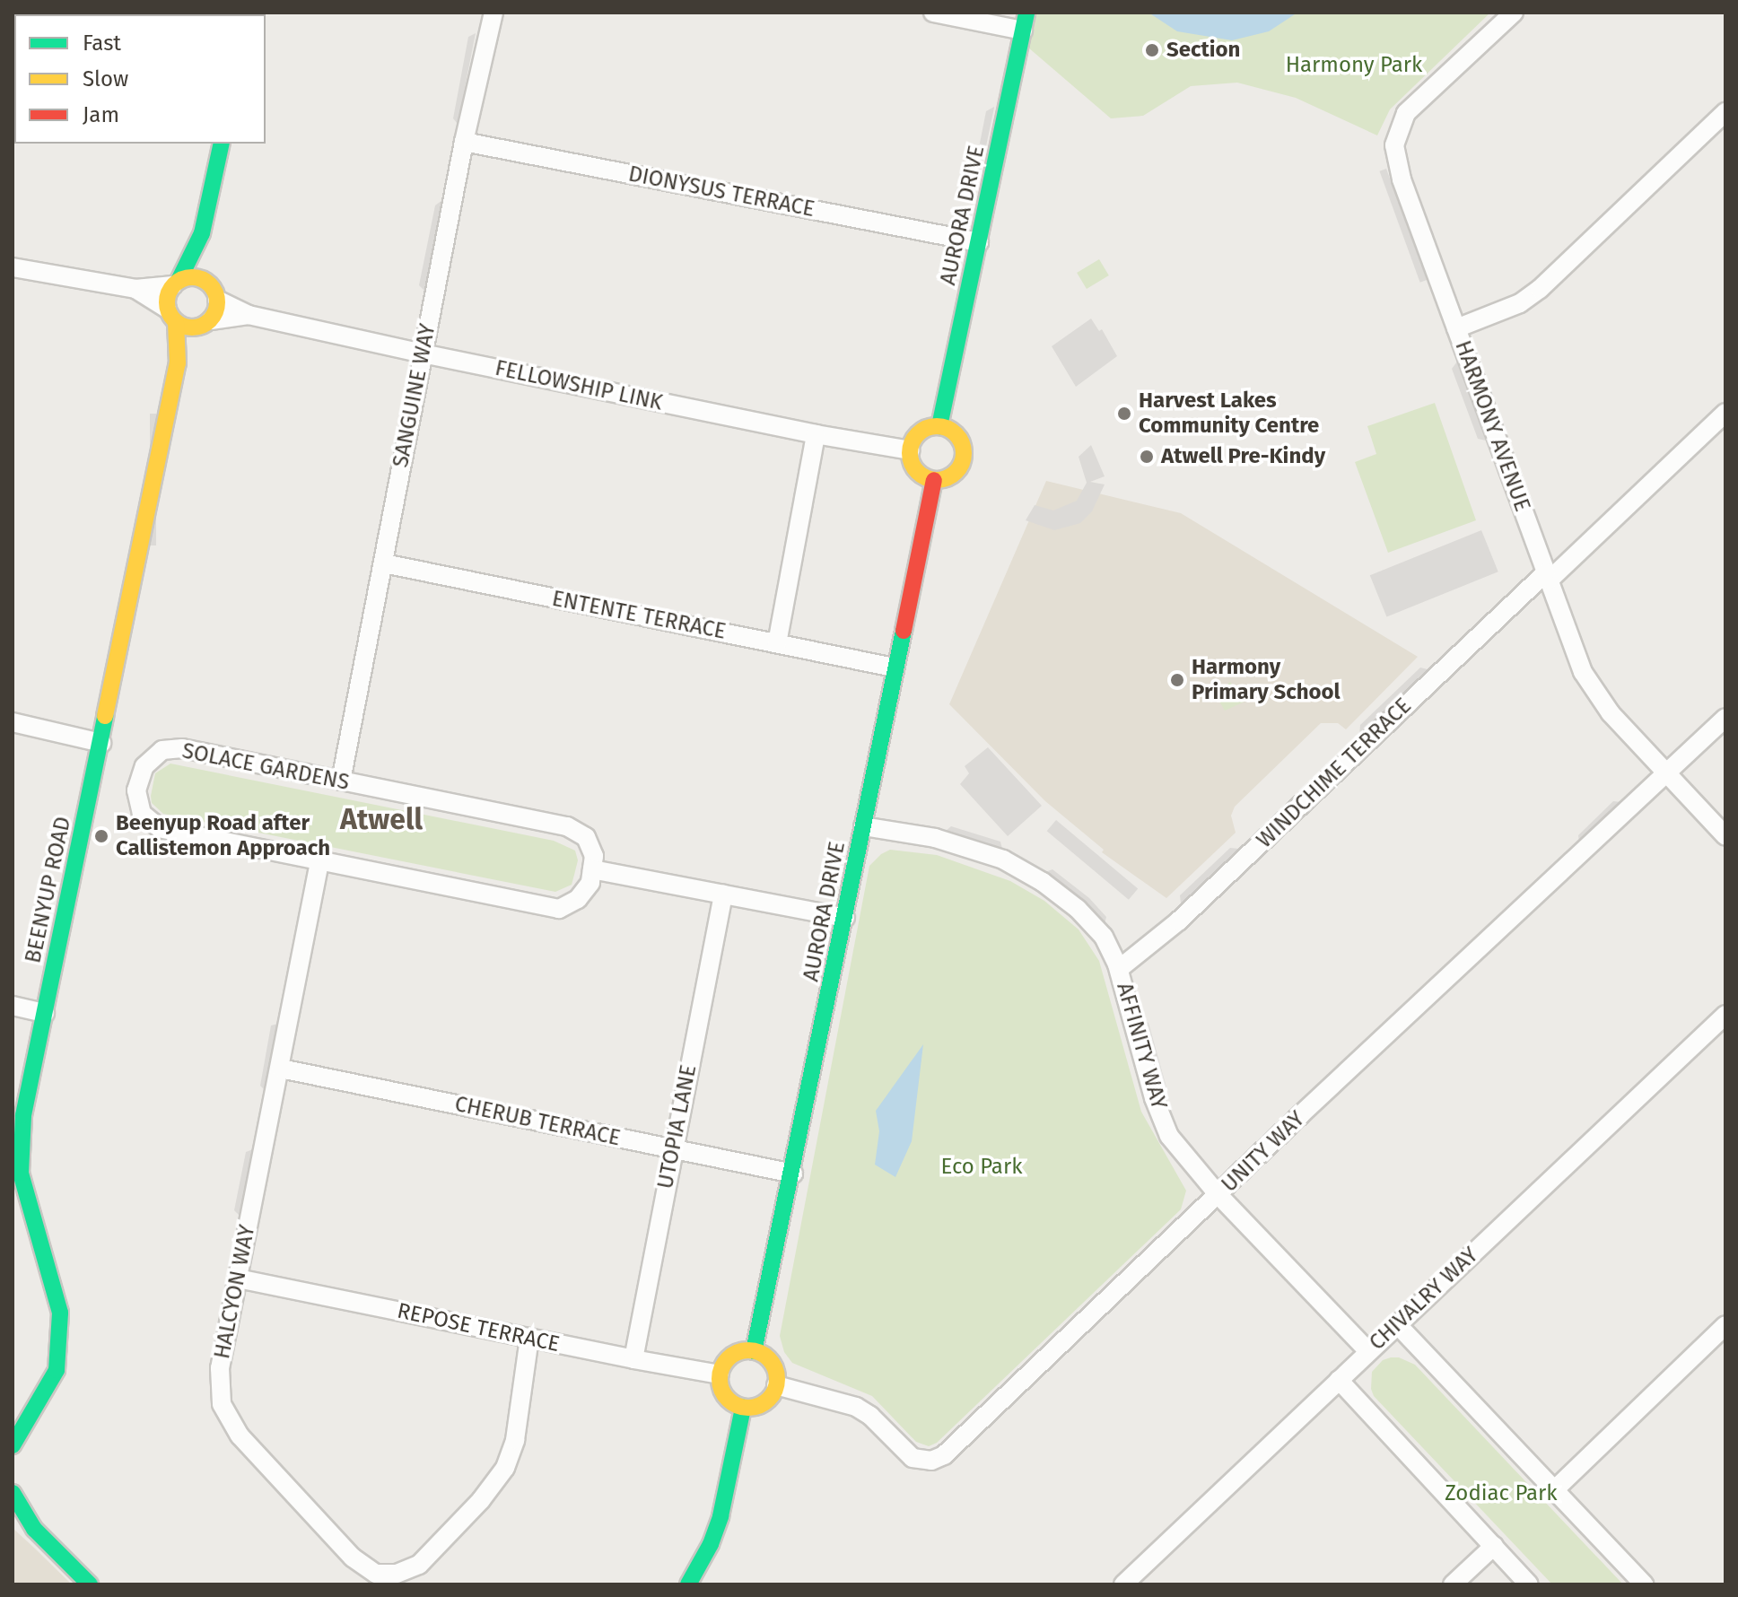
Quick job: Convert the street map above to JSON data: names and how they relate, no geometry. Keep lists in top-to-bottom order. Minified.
{"streets":{"street":["DIONYSUS TERRACE","AURORA DRIVE","FELLOWSHIP LINK","SANGUINE WAY","HARMONY AVENUE","ENTENTE TERRACE","SOLACE GARDENS","WINDCHIME TERRACE","BEENYUP ROAD","AFFINITY WAY","CHERUB TERRACE","UTOPIA LANE","UNITY WAY","HALCYON WAY","CHIVALRY WAY","REPOSE TERRACE"]},"crossings":[["DIONYSUS TERRACE","AURORA DRIVE"],["DIONYSUS TERRACE","SANGUINE WAY"],["AURORA DRIVE","FELLOWSHIP LINK"],["AURORA DRIVE","ENTENTE TERRACE"],["AURORA DRIVE","AFFINITY WAY"],["AURORA DRIVE","CHERUB TERRACE"],["AURORA DRIVE","UNITY WAY"],["AURORA DRIVE","REPOSE TERRACE"],["FELLOWSHIP LINK","SANGUINE WAY"],["FELLOWSHIP LINK","BEENYUP ROAD"],["SANGUINE WAY","ENTENTE TERRACE"],["SANGUINE WAY","SOLACE GARDENS"],["HARMONY AVENUE","WINDCHIME TERRACE"],["HARMONY AVENUE","UNITY WAY"],["SOLACE GARDENS","HALCYON WAY"],["WINDCHIME TERRACE","AFFINITY WAY"],["AFFINITY WAY","UNITY WAY"],["AFFINITY WAY","CHIVALRY WAY"],["CHERUB TERRACE","UTOPIA LANE"],["CHERUB TERRACE","HALCYON WAY"],["UTOPIA LANE","REPOSE TERRACE"],["UNITY WAY","REPOSE TERRACE"],["HALCYON WAY","REPOSE TERRACE"]],"districts":["Atwell"],"parks":["Harmony Park","Eco Park","Zodiac Park"],"places":["Section","Harvest Lakes Community Centre","Atwell Pre-Kindy","Harmony Primary School","Beenyup Road after Callistemon Approach"],"legend":["Fast","Slow","Jam"]}
